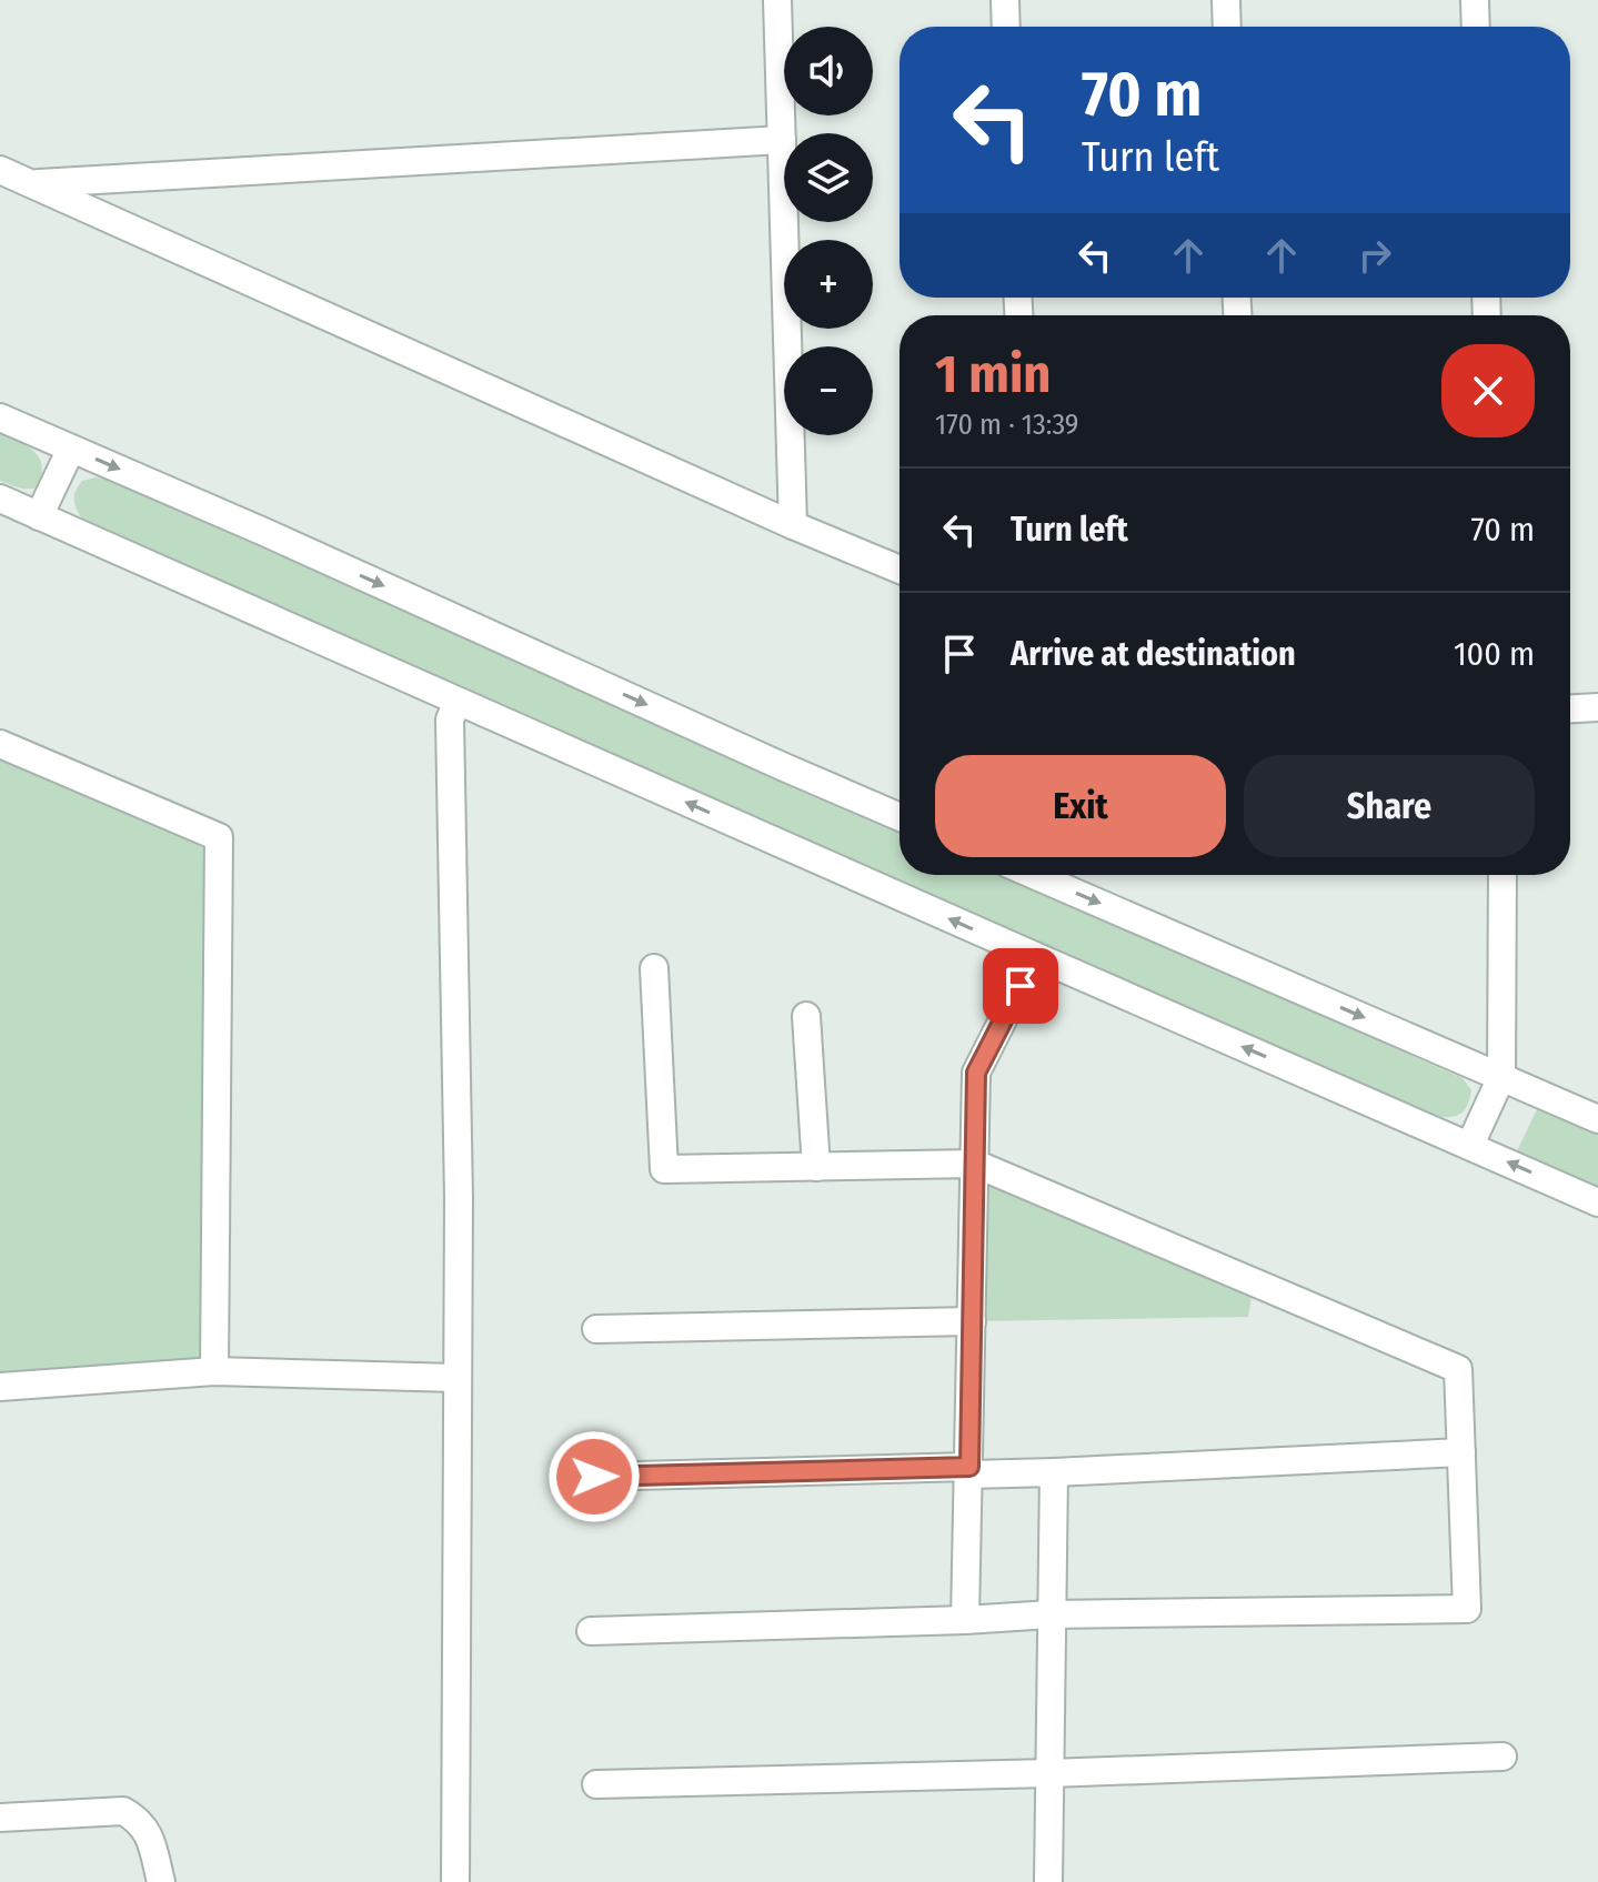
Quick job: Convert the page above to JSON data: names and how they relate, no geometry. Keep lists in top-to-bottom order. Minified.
{"page":{"map_buttons":["+","−"],"turn":["70 m","Turn left"],"heading":["1 min","170 m · 13:39"],"list":[{"name":"Turn left","value":"70 m"},{"name":"Arrive at destination","value":"100 m"}],"buttons":["Exit","Share"]}}
